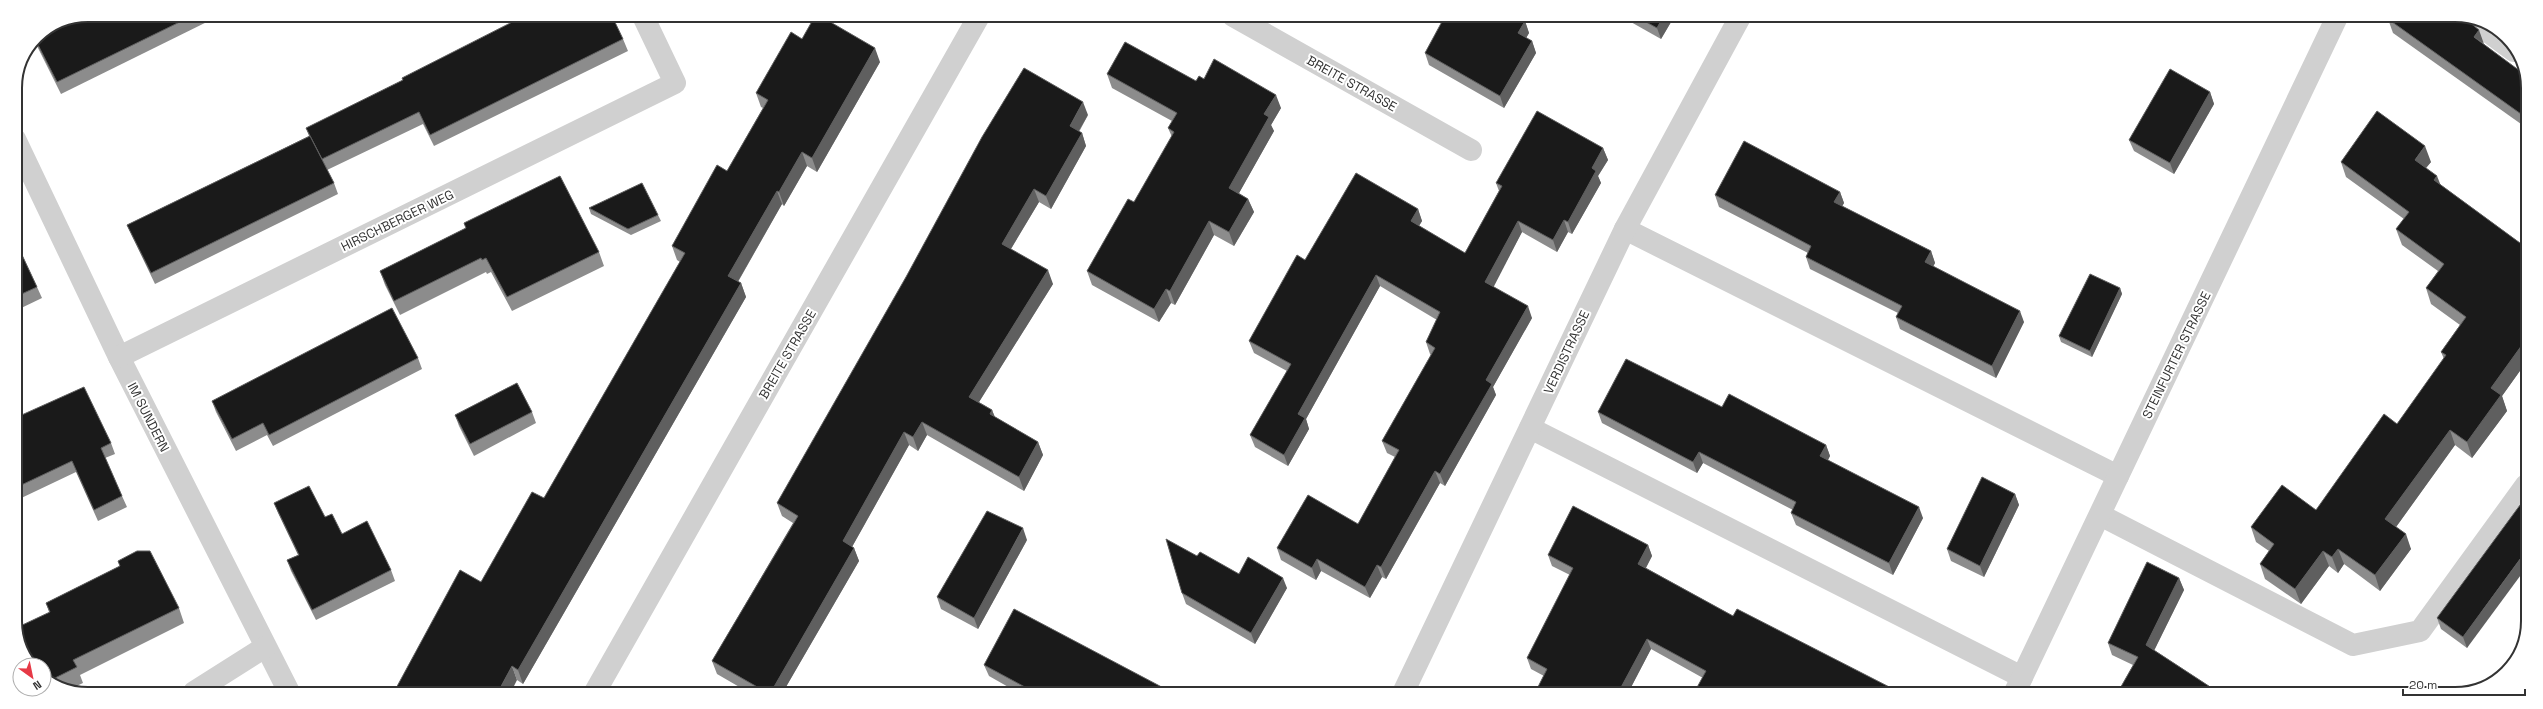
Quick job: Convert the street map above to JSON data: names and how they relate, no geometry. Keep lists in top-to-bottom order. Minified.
{"streets":{"street":["BREITE STRASSE","HIRSCHBERGER WEG","VERDISTRASSE","STEINFURTER STRASSE","IM SUNDERN"]},"crossings":[["HIRSCHBERGER WEG","IM SUNDERN"]],"scale_bar":"20 m","north":"bottom right"}
